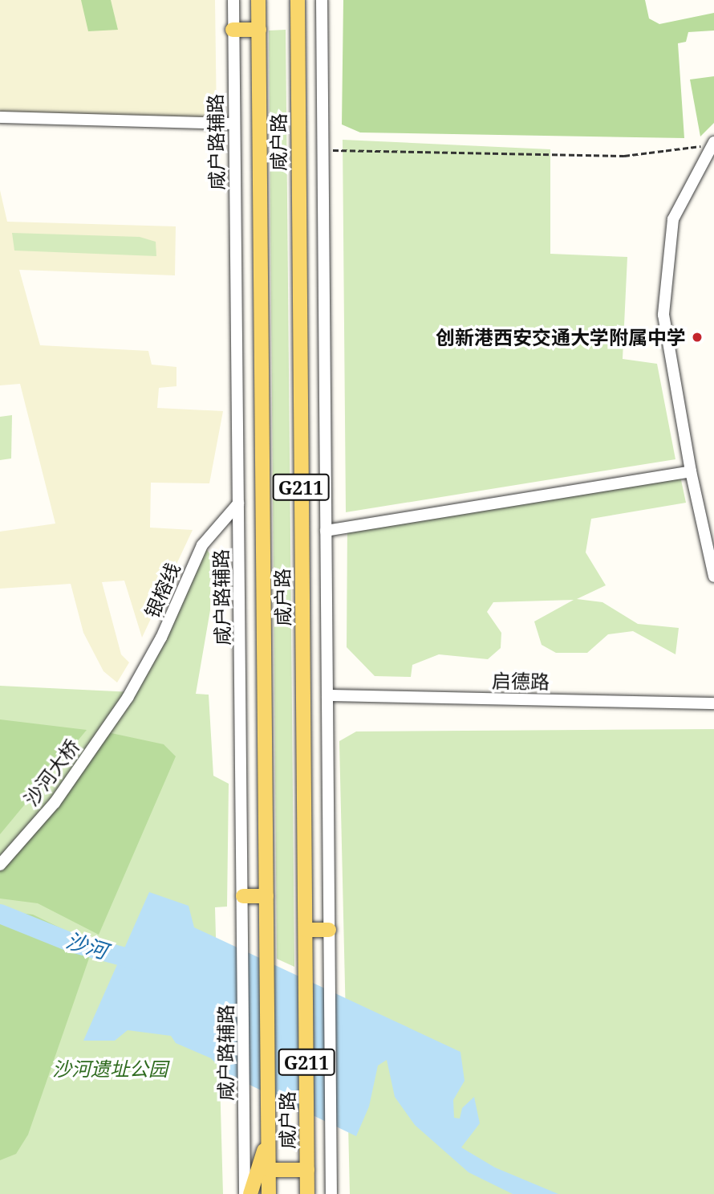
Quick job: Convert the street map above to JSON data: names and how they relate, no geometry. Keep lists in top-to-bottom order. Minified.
{"streets":{"main road":["咸户路","G211"],"street":["咸户路辅路","银榕线","启德路","沙河大桥"]},"crossings":[["咸户路辅路","银榕线"],["银榕线","沙河大桥"]],"water":["沙河"],"parks":["沙河遗址公园"],"places":["创新港西安交通大学附属中学"]}
